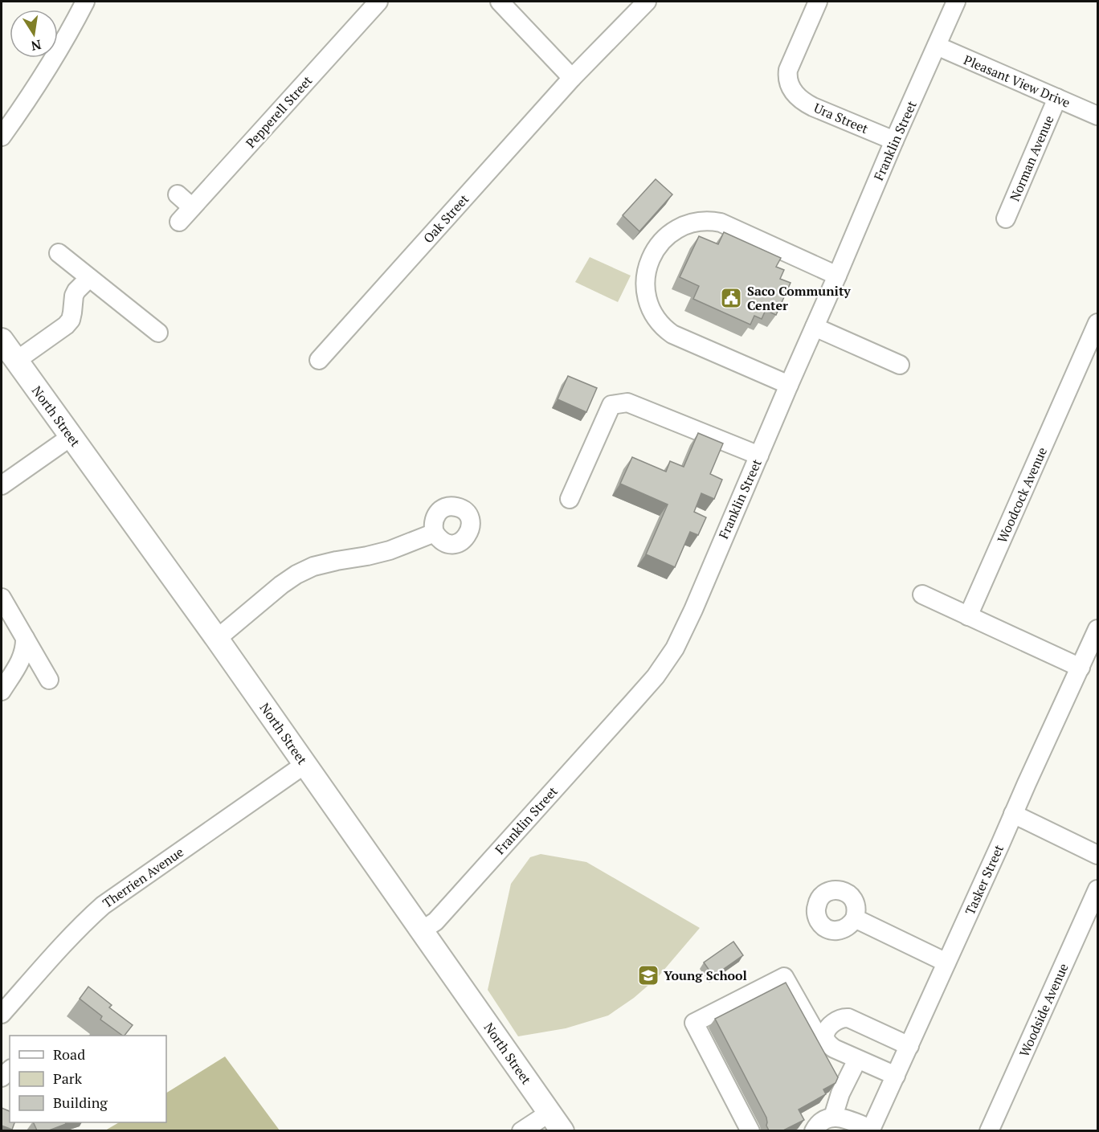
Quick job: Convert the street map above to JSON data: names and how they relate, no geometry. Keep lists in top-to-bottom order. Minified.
{"streets":{"main road":["North Street"],"street":["Pleasant View Drive","Pepperell Street","Ura Street","Franklin Street","Norman Avenue","Oak Street","Woodcock Avenue","Therrien Avenue","Tasker Street","Woodside Avenue"]},"crossings":[["Pleasant View Drive","Franklin Street"],["Pleasant View Drive","Norman Avenue"],["Ura Street","Franklin Street"],["Franklin Street","North Street"],["North Street","Therrien Avenue"]],"places":{"public building":["Saco Community Center"],"school or university":["Young School"]},"legend":["Road","Park","Building"],"north":"bottom"}
